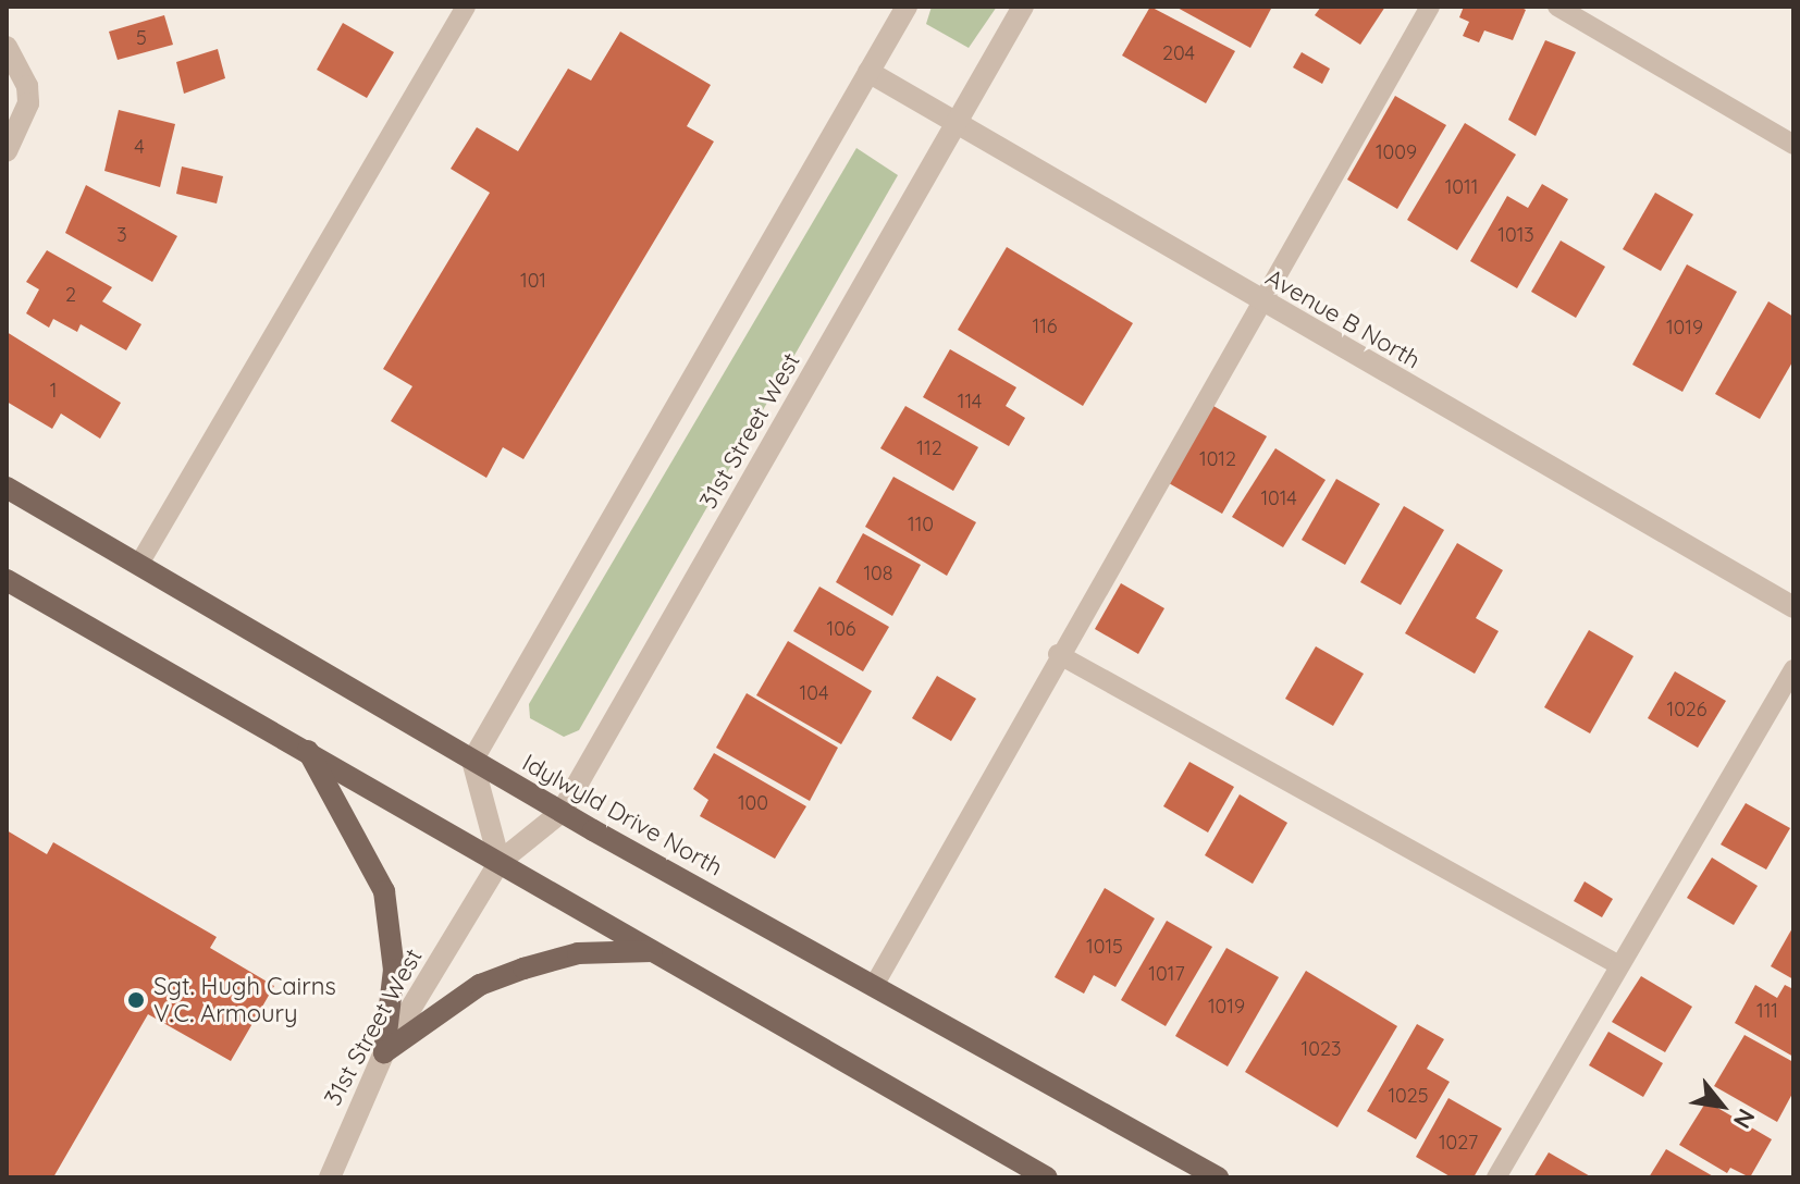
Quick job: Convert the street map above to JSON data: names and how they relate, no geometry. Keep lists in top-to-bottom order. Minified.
{"streets":{"main road":["Idylwyld Drive North"],"street":["Avenue B North","31st Street West"]},"crossings":[["Avenue B North","31st Street West"],["31st Street West","Idylwyld Drive North"]],"places":["Sgt. Hugh Cairns V.C. Armoury"],"house_numbers":["5","204","4","1009","1011","3","1013","101","2","116","1019","1","114","112","1012","1014","110","108","106","104","1026","100","1015","1017","1019","111","1023","1025","1027"],"north":"bottom right"}
